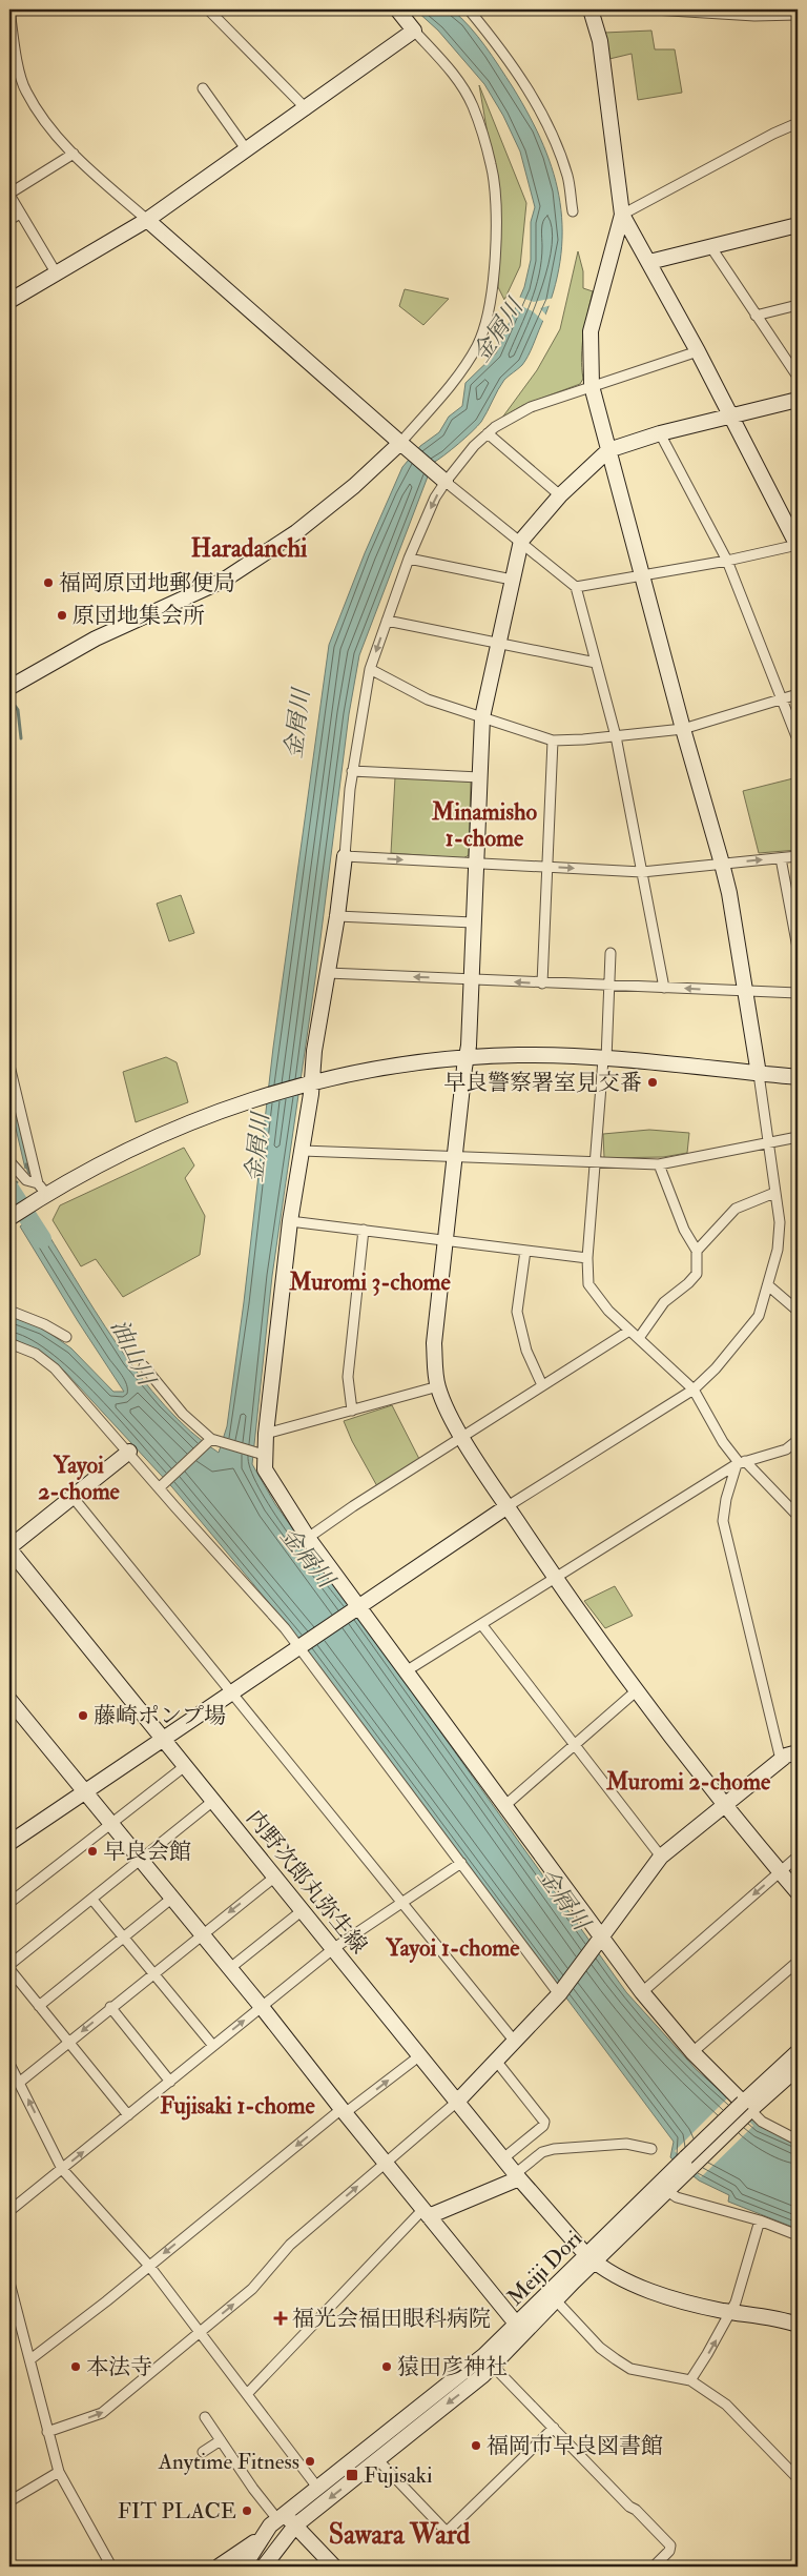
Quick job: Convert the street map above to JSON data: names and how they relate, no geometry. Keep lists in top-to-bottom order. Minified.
{"streets":{"street":["内野次郎丸弥生線","Meiji Dori"]},"crossings":[["内野次郎丸弥生線","Meiji Dori"]],"districts":["Haradanchi","Minamisho 1-chome","Muromi 3-chome","Yayoi 2-chome","Muromi 2-chome","Yayoi 1-chome","Fujisaki 1-chome","Sawara Ward"],"water":["金屑川","油山川"],"places":{"other":["福岡原団地郵便局","原団地集会所","早良警察署室見交番","藤崎ポンプ場","早良会館","本法寺","猿田彦神社","福岡市早良図書館","Anytime Fitness","FIT PLACE"],"health":["福光会福田眼科病院"],"transit":["Fujisaki"]}}
